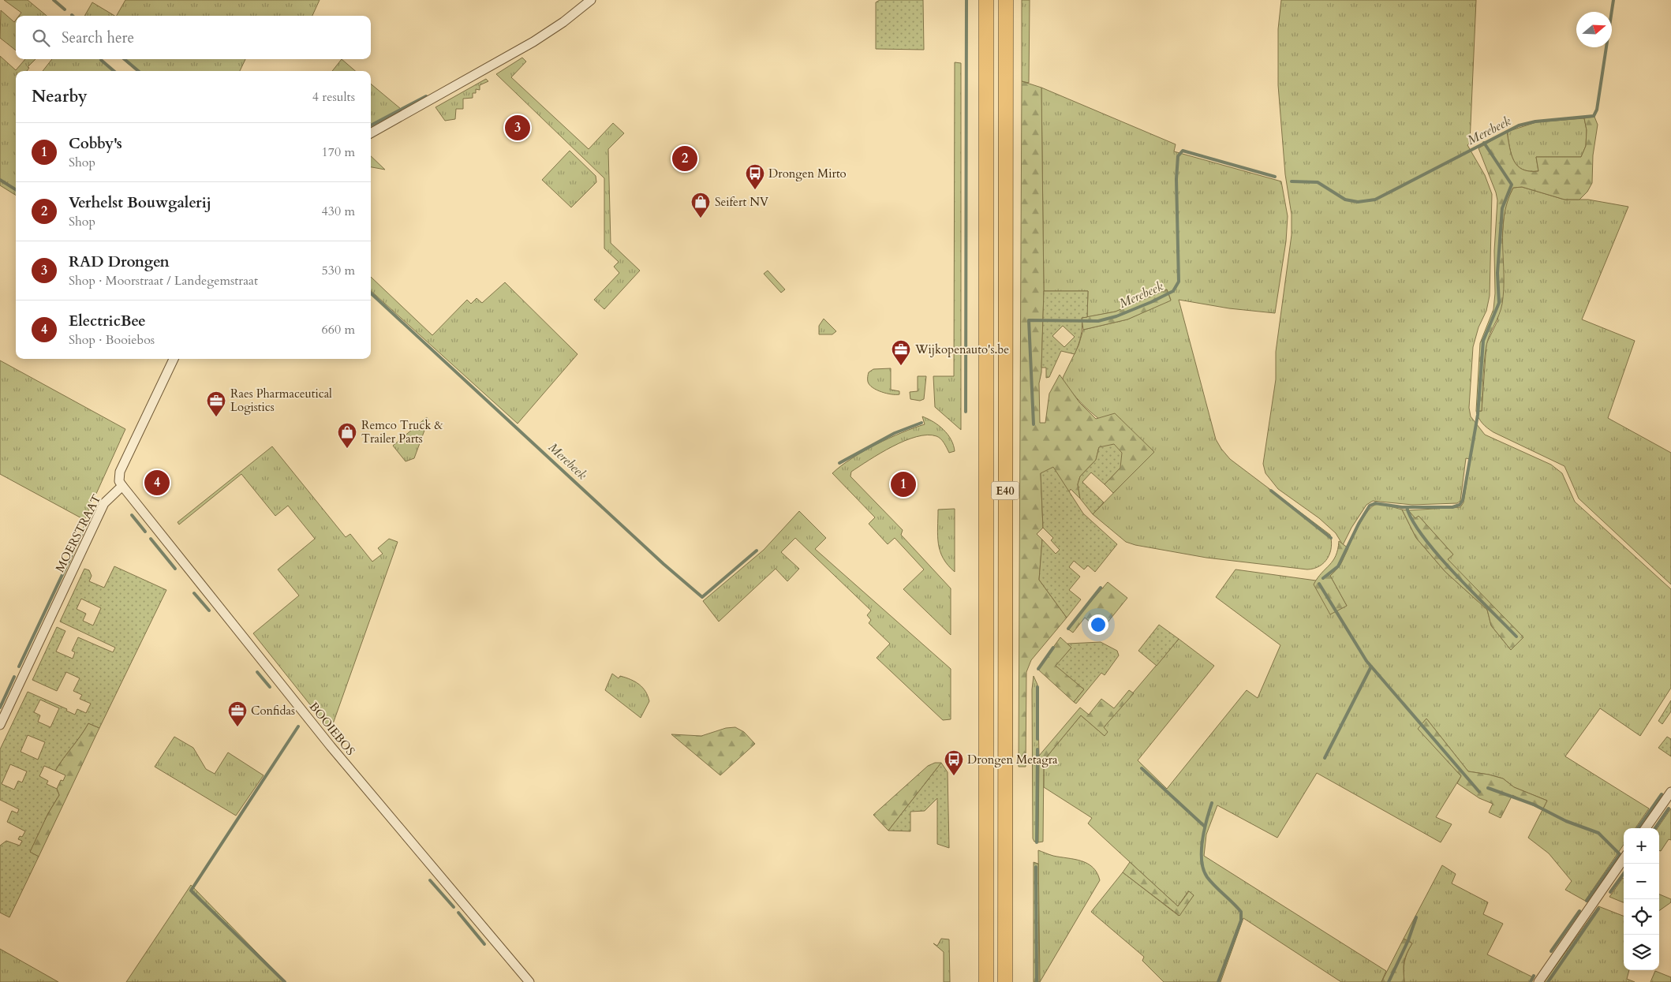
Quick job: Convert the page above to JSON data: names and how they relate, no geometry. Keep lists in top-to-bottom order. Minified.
{"streets":{"highway":["E40"],"street":["MOERSTRAAT","BOOIEBOS"]},"crossings":[["MOERSTRAAT","BOOIEBOS"]],"water":["Merebeek"],"places":{"bus stop":["Drongen Mirto","Drongen Metagra"],"shop":["Seifert NV","Remco Truck & Trailer Parts"],"office":["Wijkopenauto's.be","Raes Pharmaceutical Logistics","Confidas"]},"north":"right","page":{"search":"Search here","heading":["Nearby","4 results"],"pins":["3","2","4","1"],"list":[{"mark":"1","name":"Cobby's","note":"Shop","value":"170 m"},{"mark":"2","name":"Verhelst Bouwgalerij","note":"Shop","value":"430 m"},{"mark":"3","name":"RAD Drongen","note":"Shop · Moorstraat / Landegemstraat","value":"530 m"},{"mark":"4","name":"ElectricBee","note":"Shop · Booiebos","value":"660 m"}],"map_buttons":["+","−"]}}
